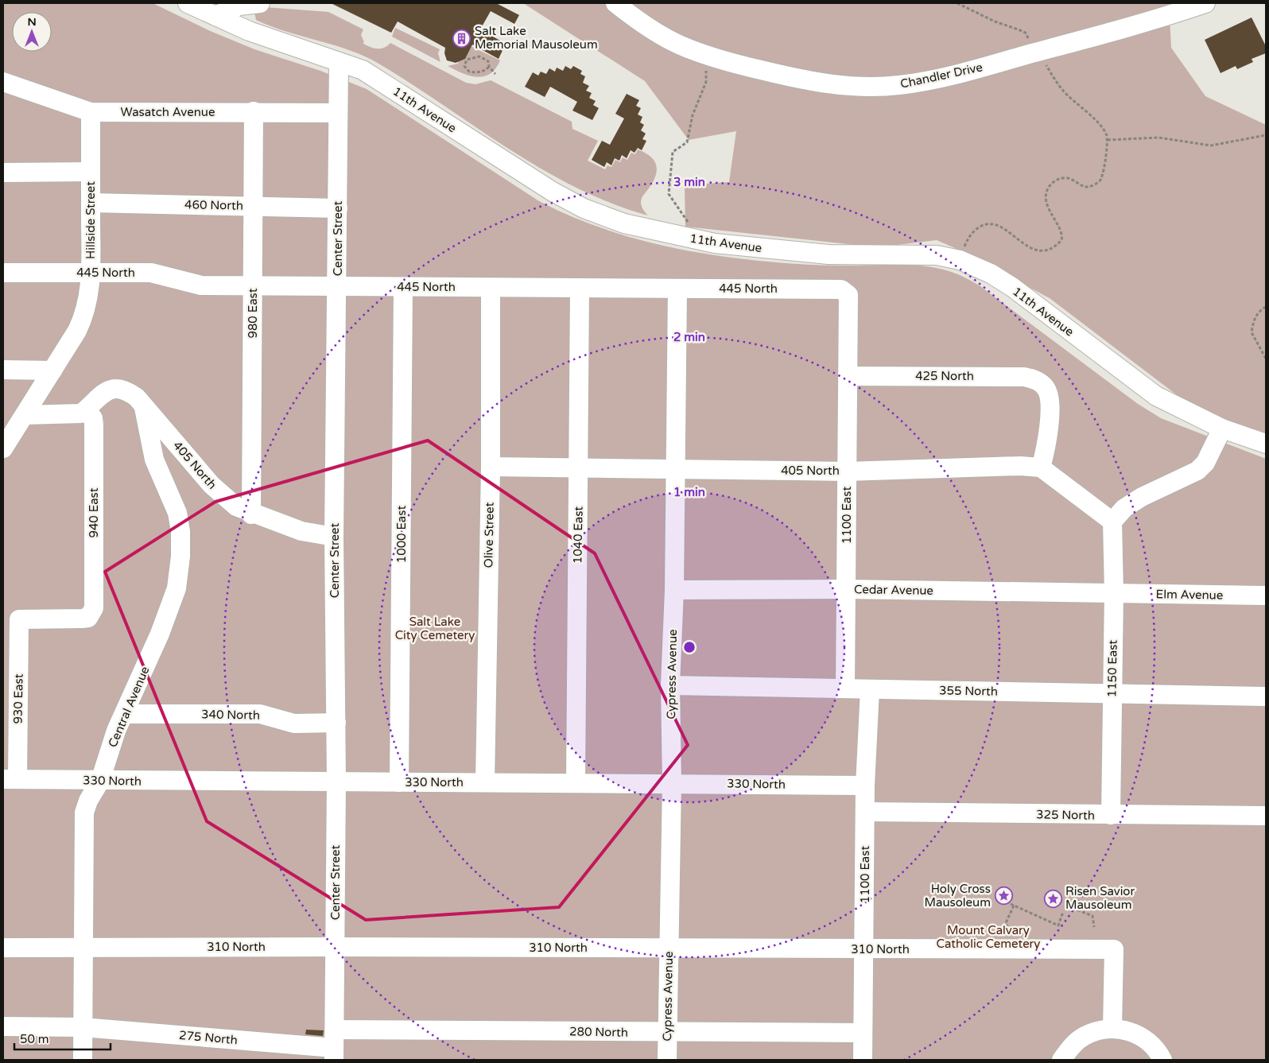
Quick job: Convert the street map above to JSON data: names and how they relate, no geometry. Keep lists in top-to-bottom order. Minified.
{"streets":{"street":["Chandler Drive","11th Avenue","Wasatch Avenue","460 North","Hillside Street","Center Street","445 North","980 East","425 North","405 North","940 East","1100 East","1000 East","Olive Street","1040 East","Cedar Avenue","Elm Avenue","1150 East","Cypress Avenue","355 North","930 East","Central Avenue","340 North","330 North","325 North","310 North","280 North","275 North"]},"crossings":[["11th Avenue","Center Street"],["Wasatch Avenue","Hillside Street"],["Wasatch Avenue","Center Street"],["Wasatch Avenue","980 East"],["460 North","Hillside Street"],["460 North","Center Street"],["460 North","980 East"],["Hillside Street","445 North"],["Center Street","445 North"],["Center Street","405 North"],["Center Street","340 North"],["Center Street","330 North"],["Center Street","310 North"],["Center Street","280 North"],["Center Street","275 North"],["445 North","980 East"],["445 North","1100 East"],["445 North","1000 East"],["445 North","Olive Street"],["445 North","1040 East"],["445 North","Cypress Avenue"],["980 East","405 North"],["425 North","405 North"],["425 North","1100 East"],["405 North","940 East"],["405 North","1100 East"],["405 North","Olive Street"],["405 North","1040 East"],["405 North","Cypress Avenue"],["405 North","Central Avenue"],["940 East","930 East"],["1100 East","Cedar Avenue"],["1100 East","355 North"],["1100 East","330 North"],["1100 East","325 North"],["1100 East","310 North"],["1100 East","280 North"],["1000 East","330 North"],["Olive Street","330 North"],["1040 East","330 North"],["Cedar Avenue","Elm Avenue"],["Cedar Avenue","1150 East"],["Cedar Avenue","Cypress Avenue"],["Elm Avenue","1150 East"],["1150 East","355 North"],["1150 East","325 North"],["Cypress Avenue","355 North"],["Cypress Avenue","330 North"],["Cypress Avenue","310 North"],["Cypress Avenue","280 North"],["930 East","330 North"],["Central Avenue","340 North"],["Central Avenue","330 North"],["Central Avenue","310 North"],["Central Avenue","275 North"]],"parks":["Salt Lake City Cemetery","Mount Calvary Catholic Cemetery"],"places":{"building":["Salt Lake Memorial Mausoleum"],"place":["Holy Cross Mausoleum","Risen Savior Mausoleum"]},"scale_bar":"50 m","north":"top","rings":["3 min","2 min","1 min"]}
